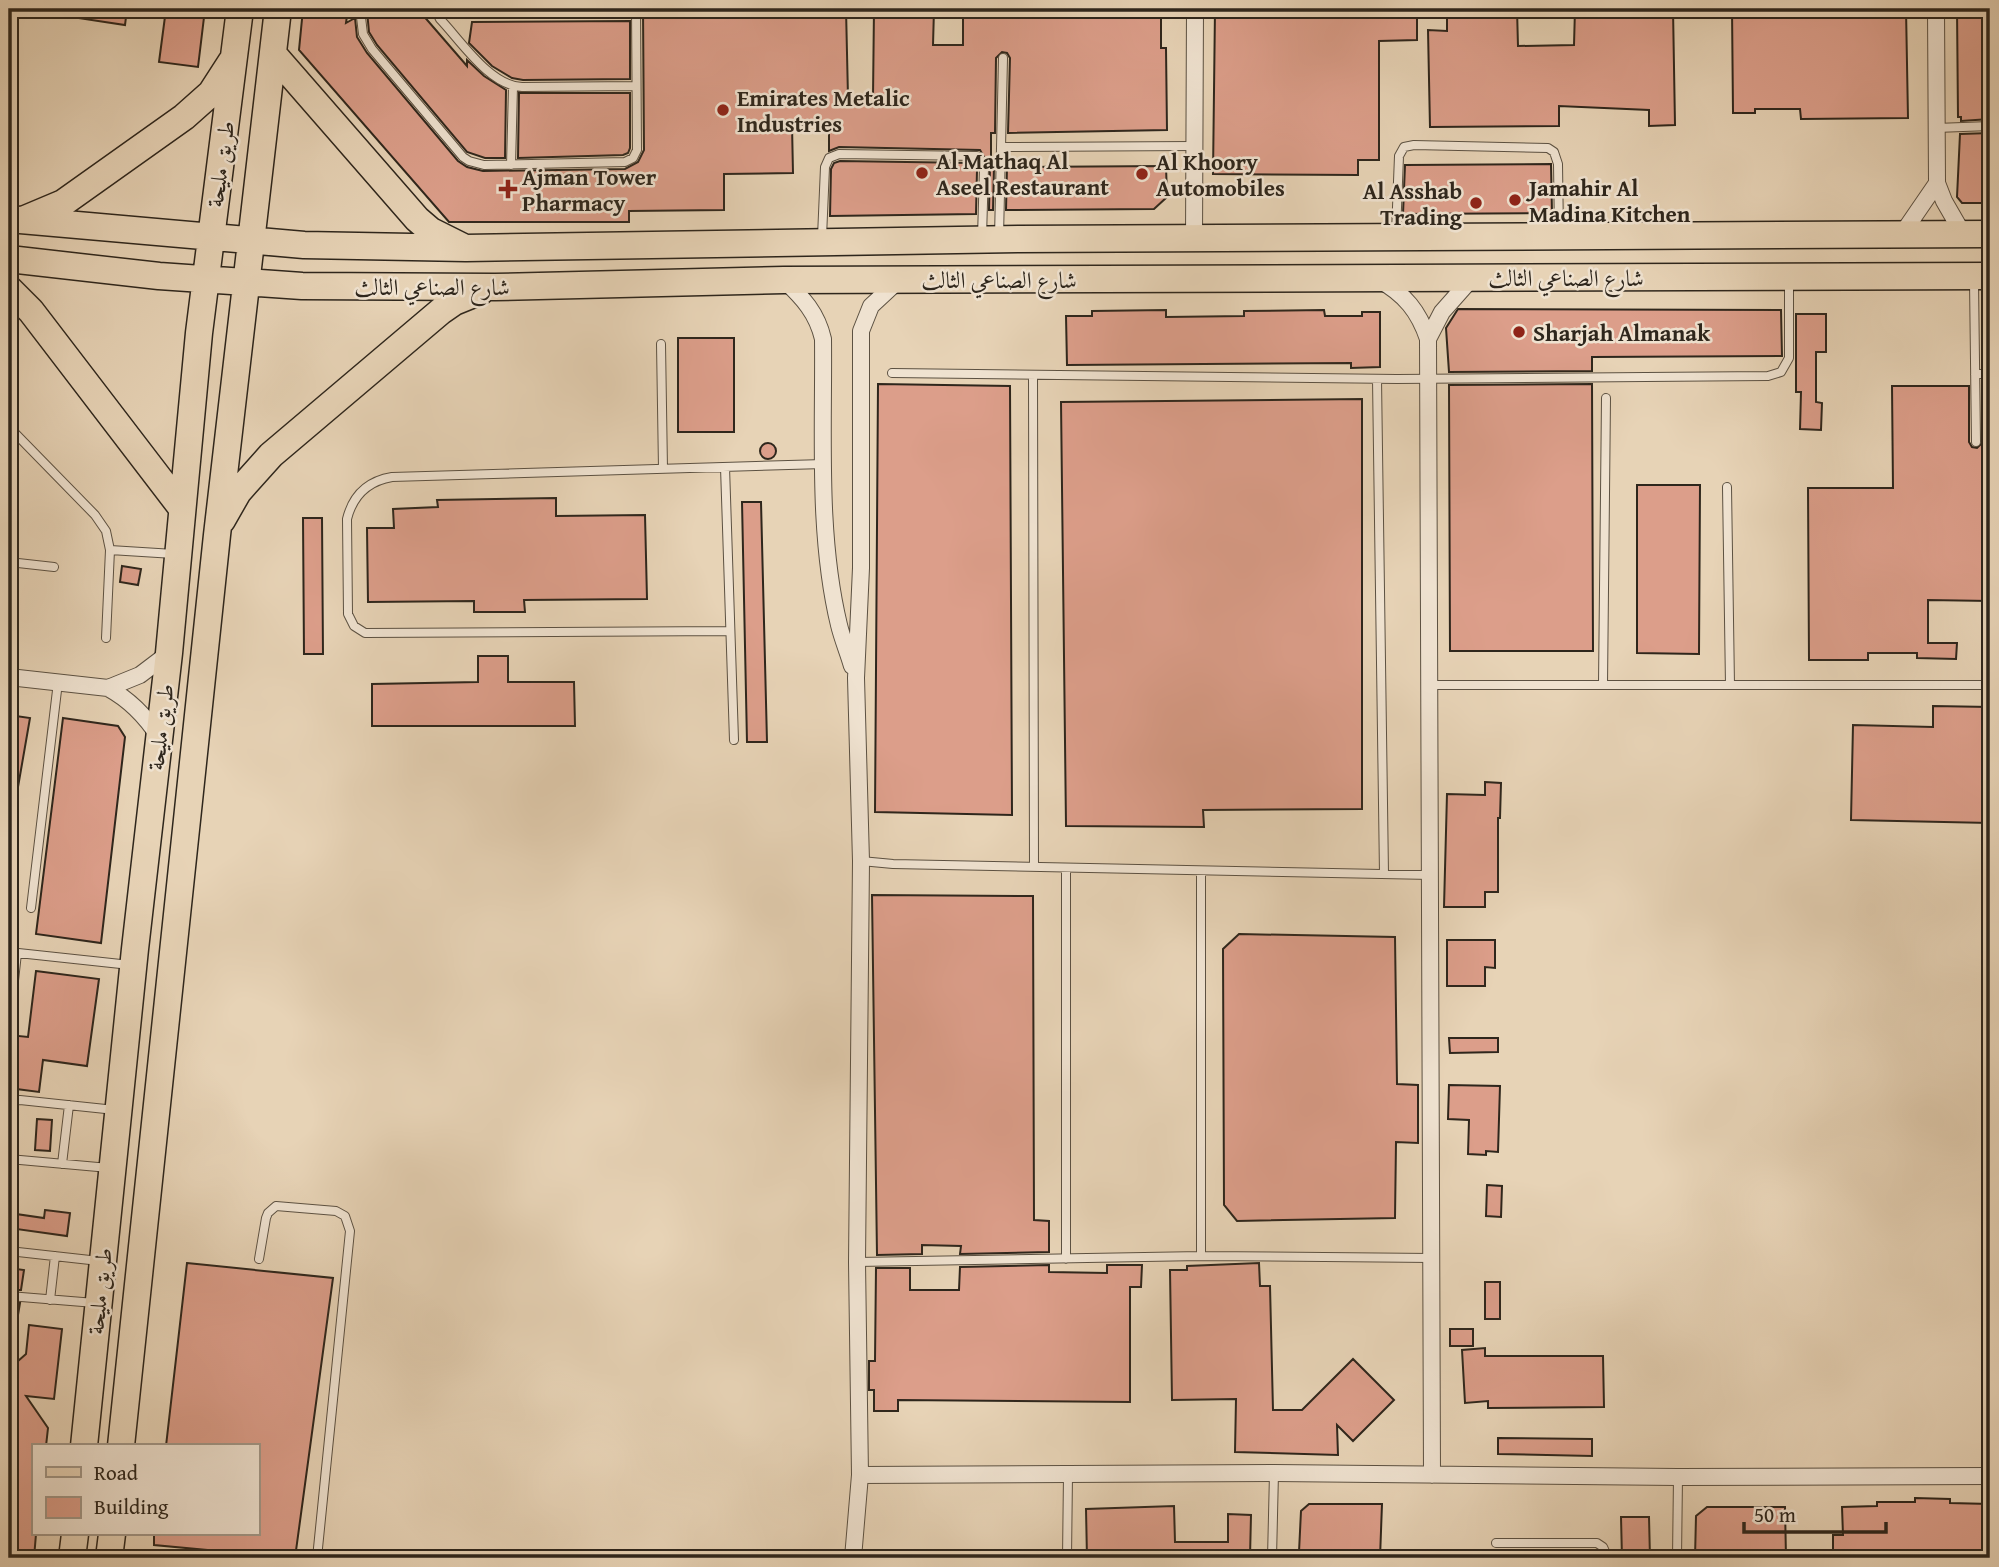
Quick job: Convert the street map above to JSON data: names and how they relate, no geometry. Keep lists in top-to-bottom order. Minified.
{"streets":{"main road":["طريق مليحة","شارع الصناعي الثالث"]},"crossings":[["طريق مليحة","شارع الصناعي الثالث"]],"places":{"other":["Emirates Metalic Industries","Al Mathaq Al Aseel Restaurant","Al Khoory Automobiles","Jamahir Al Madina Kitchen","Al Asshab Trading","Sharjah Almanak"],"health":["Ajman Tower Pharmacy"]},"legend":["Road","Building"],"scale_bar":"50 m"}
